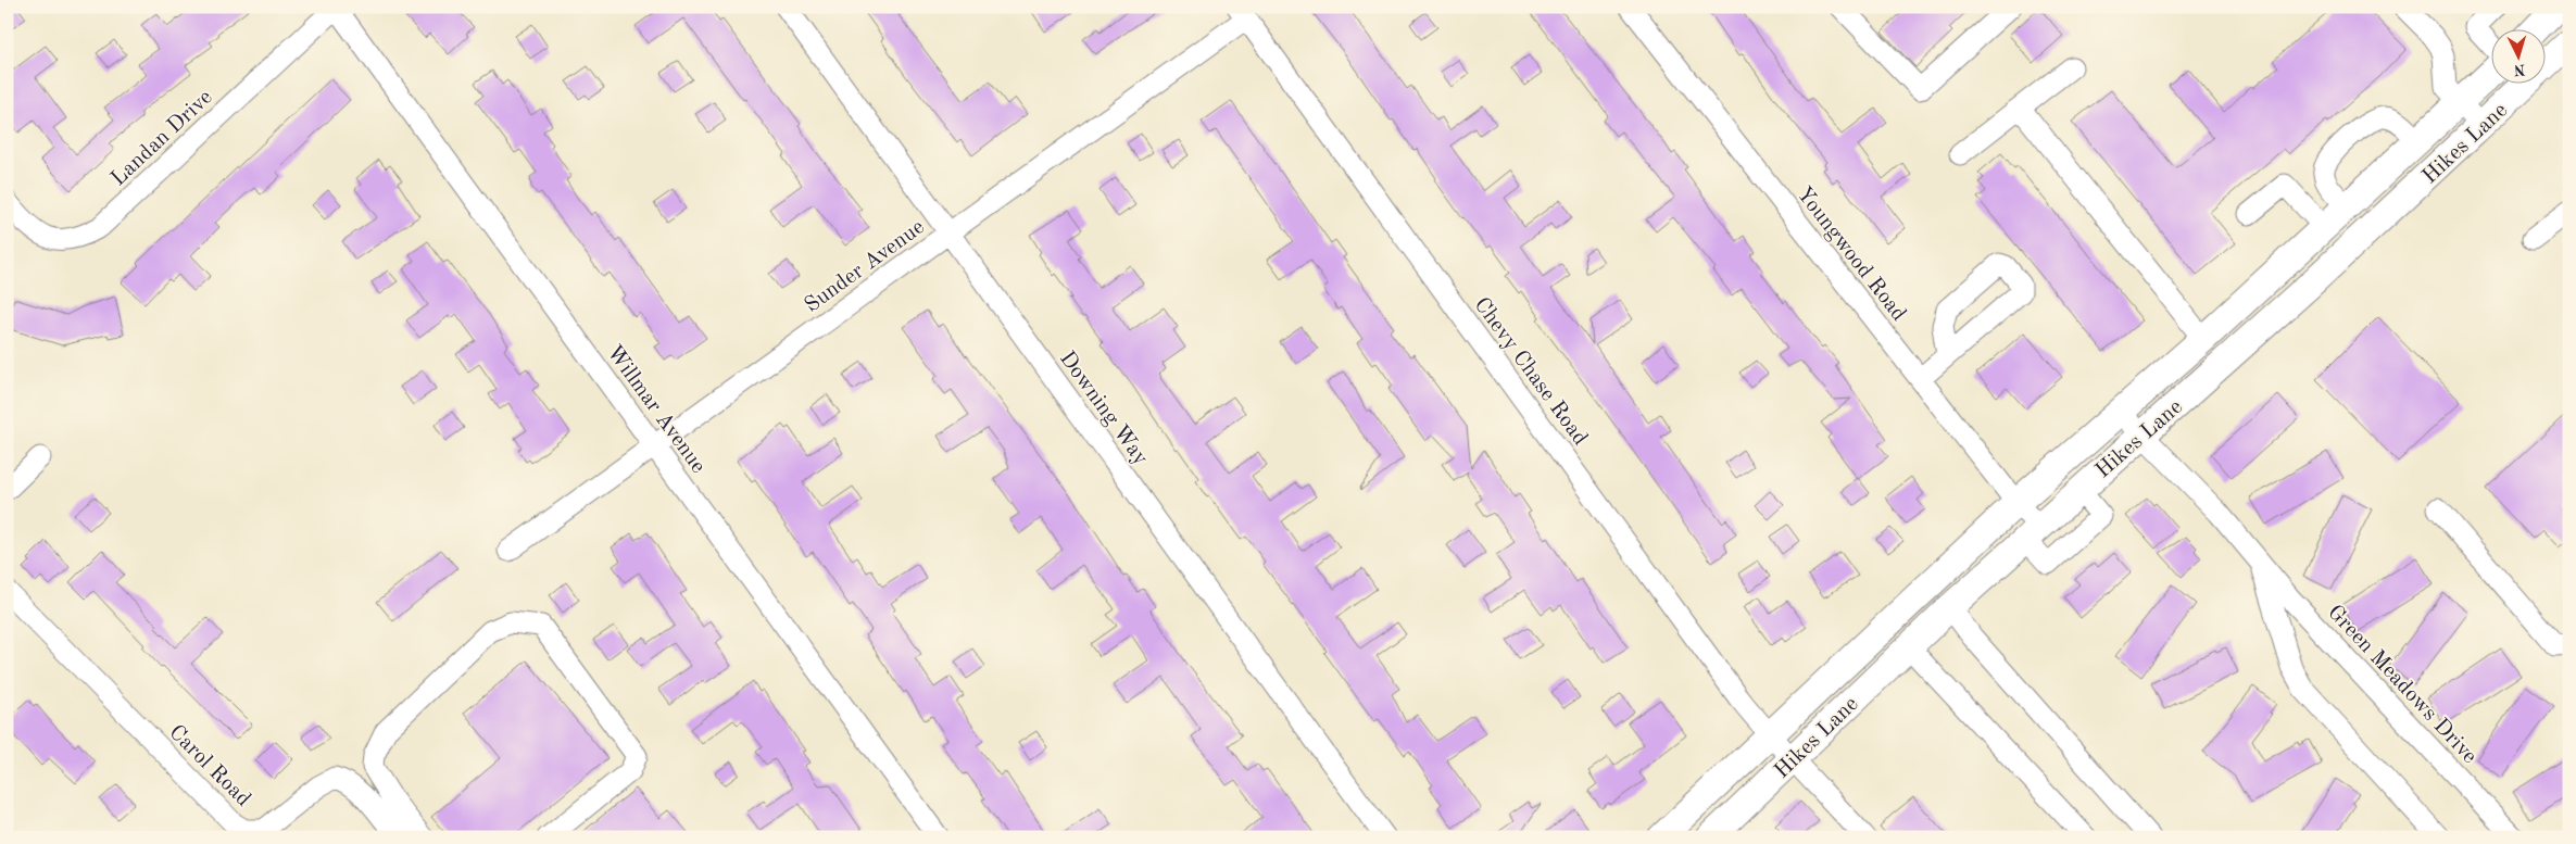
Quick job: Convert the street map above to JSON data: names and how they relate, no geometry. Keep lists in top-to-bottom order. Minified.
{"streets":{"main road":["Hikes Lane"],"street":["Landan Drive","Youngwood Road","Sunder Avenue","Chevy Chase Road","Downing Way","Willmar Avenue","Green Meadows Drive","Carol Road"]},"crossings":[["Landan Drive","Willmar Avenue"],["Hikes Lane","Youngwood Road"],["Hikes Lane","Chevy Chase Road"],["Hikes Lane","Green Meadows Drive"],["Sunder Avenue","Chevy Chase Road"],["Sunder Avenue","Downing Way"],["Sunder Avenue","Willmar Avenue"]],"north":"bottom"}
